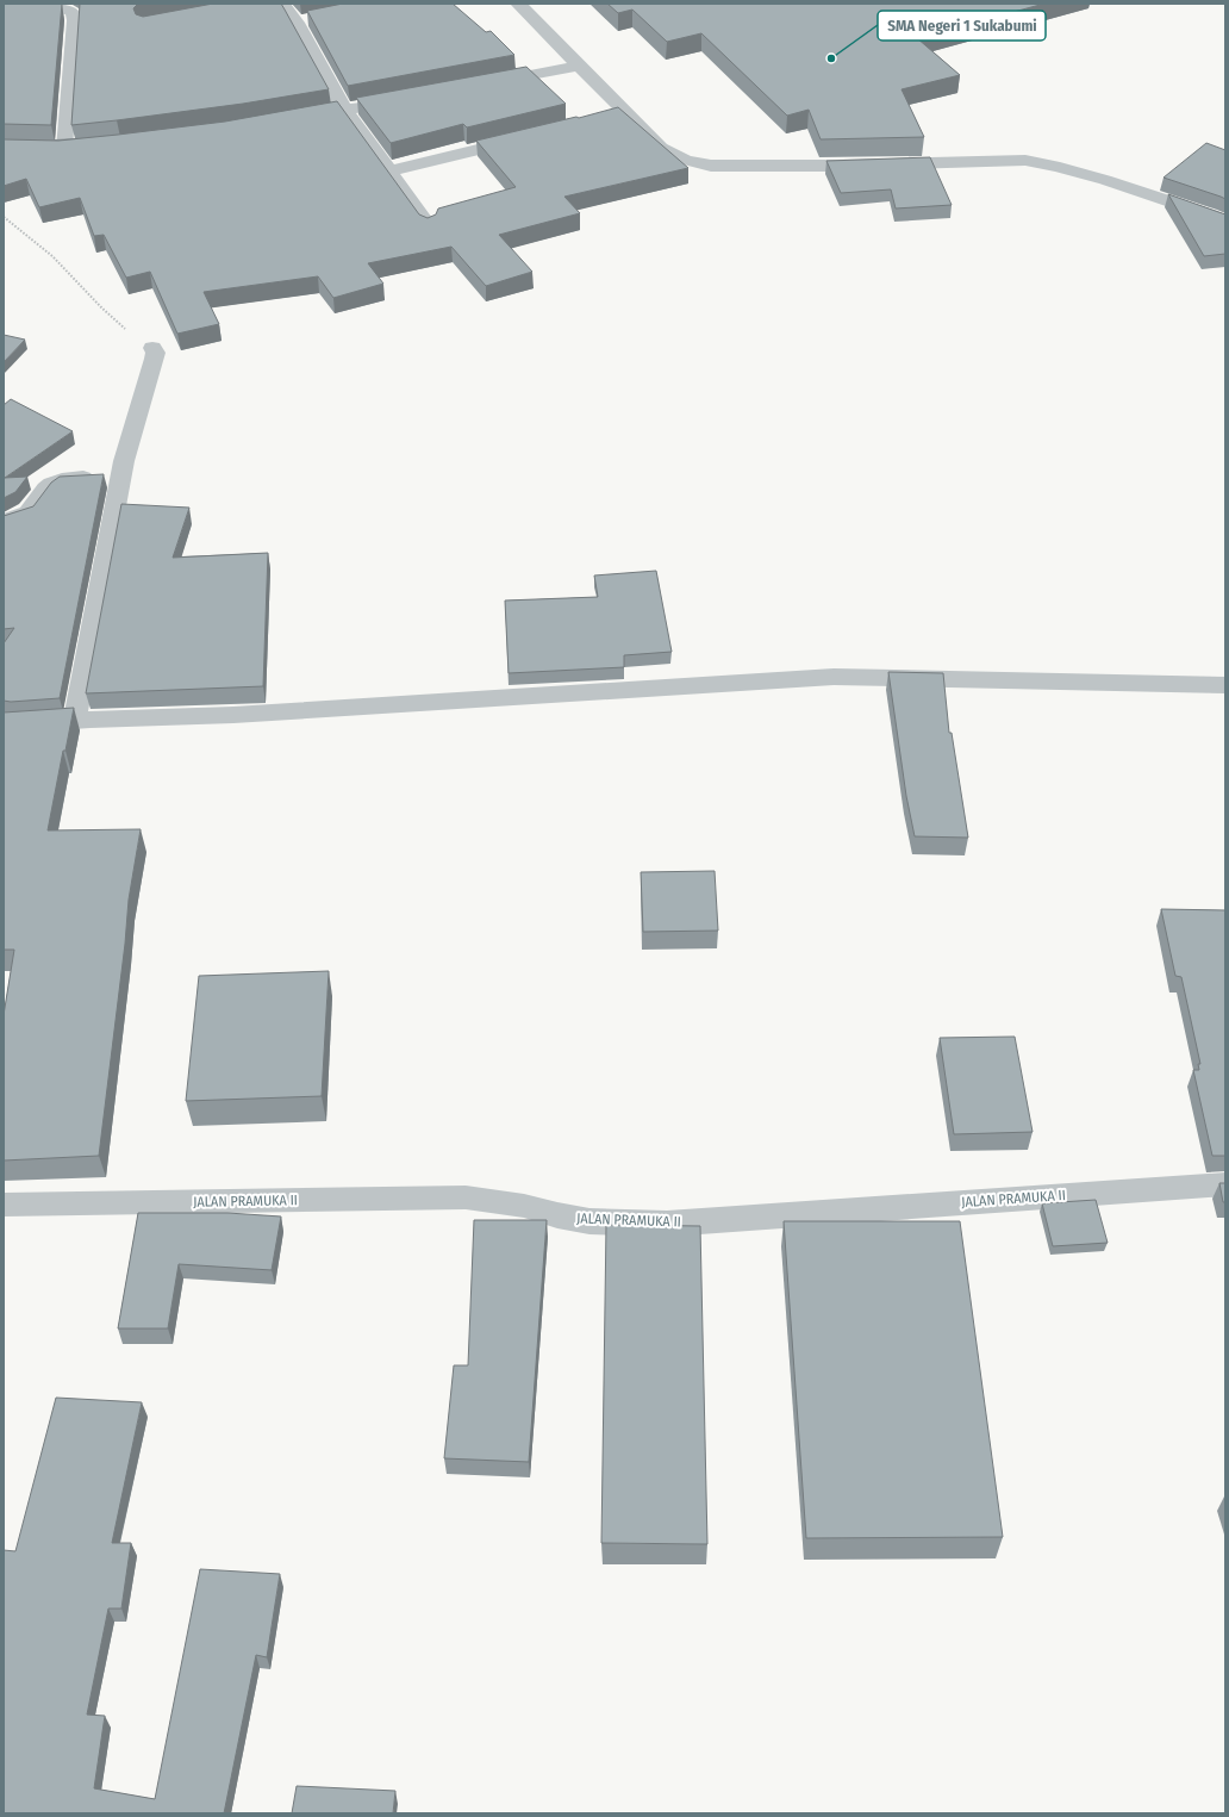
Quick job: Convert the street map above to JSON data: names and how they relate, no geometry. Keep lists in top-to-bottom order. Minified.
{"streets":{"street":["JALAN PRAMUKA II"]},"places":["SMA Negeri 1 Sukabumi"]}
